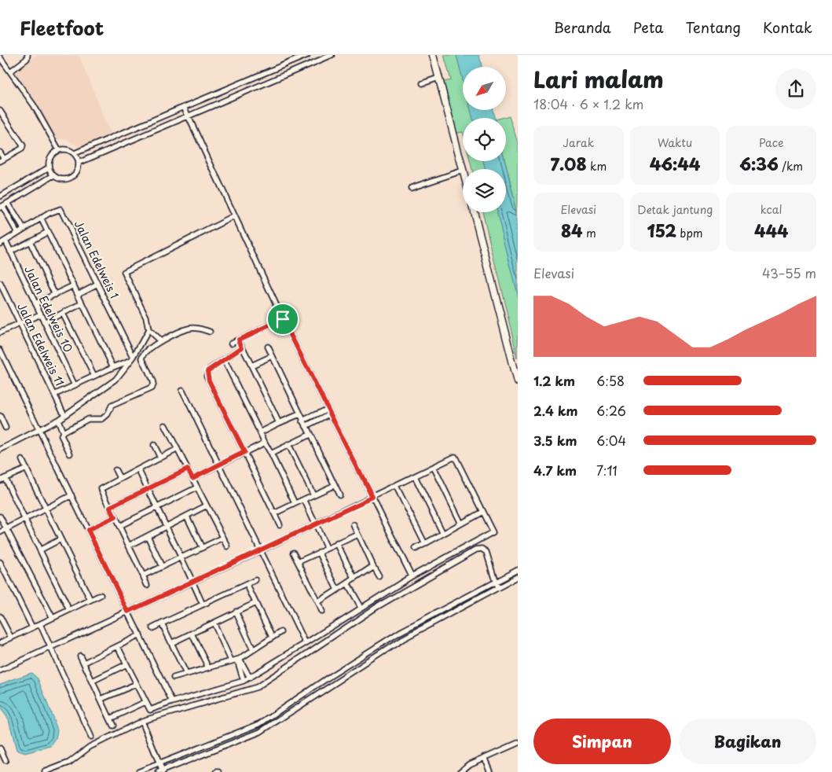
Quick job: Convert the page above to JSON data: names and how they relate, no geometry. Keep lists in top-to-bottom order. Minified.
{"streets":{"street":["Jalan Edelweis 1","Jalan Edelweis 10","Jalan Edelweis 11"]},"crossings":[["Jalan Edelweis 1","Jalan Edelweis 10"]],"north":"bottom left","page":{"header":"Fleetfoot","nav":["Beranda","Peta","Tentang","Kontak"],"heading":["Lari malam","18:04 · 6 × 1.2 km"],"stats":[["Jarak","7.08 km"],["Waktu","46:44"],["Pace","6:36 /km"],["Elevasi","84 m"],["Detak jantung","152 bpm"],["kcal","444"]],"chart":["Elevasi","43–55 m"],"list":[{"name":"1.2 km","note":"6:58"},{"name":"2.4 km","note":"6:26"},{"name":"3.5 km","note":"6:04"},{"name":"4.7 km","note":"7:11"}],"buttons":["Simpan","Bagikan"]}}
